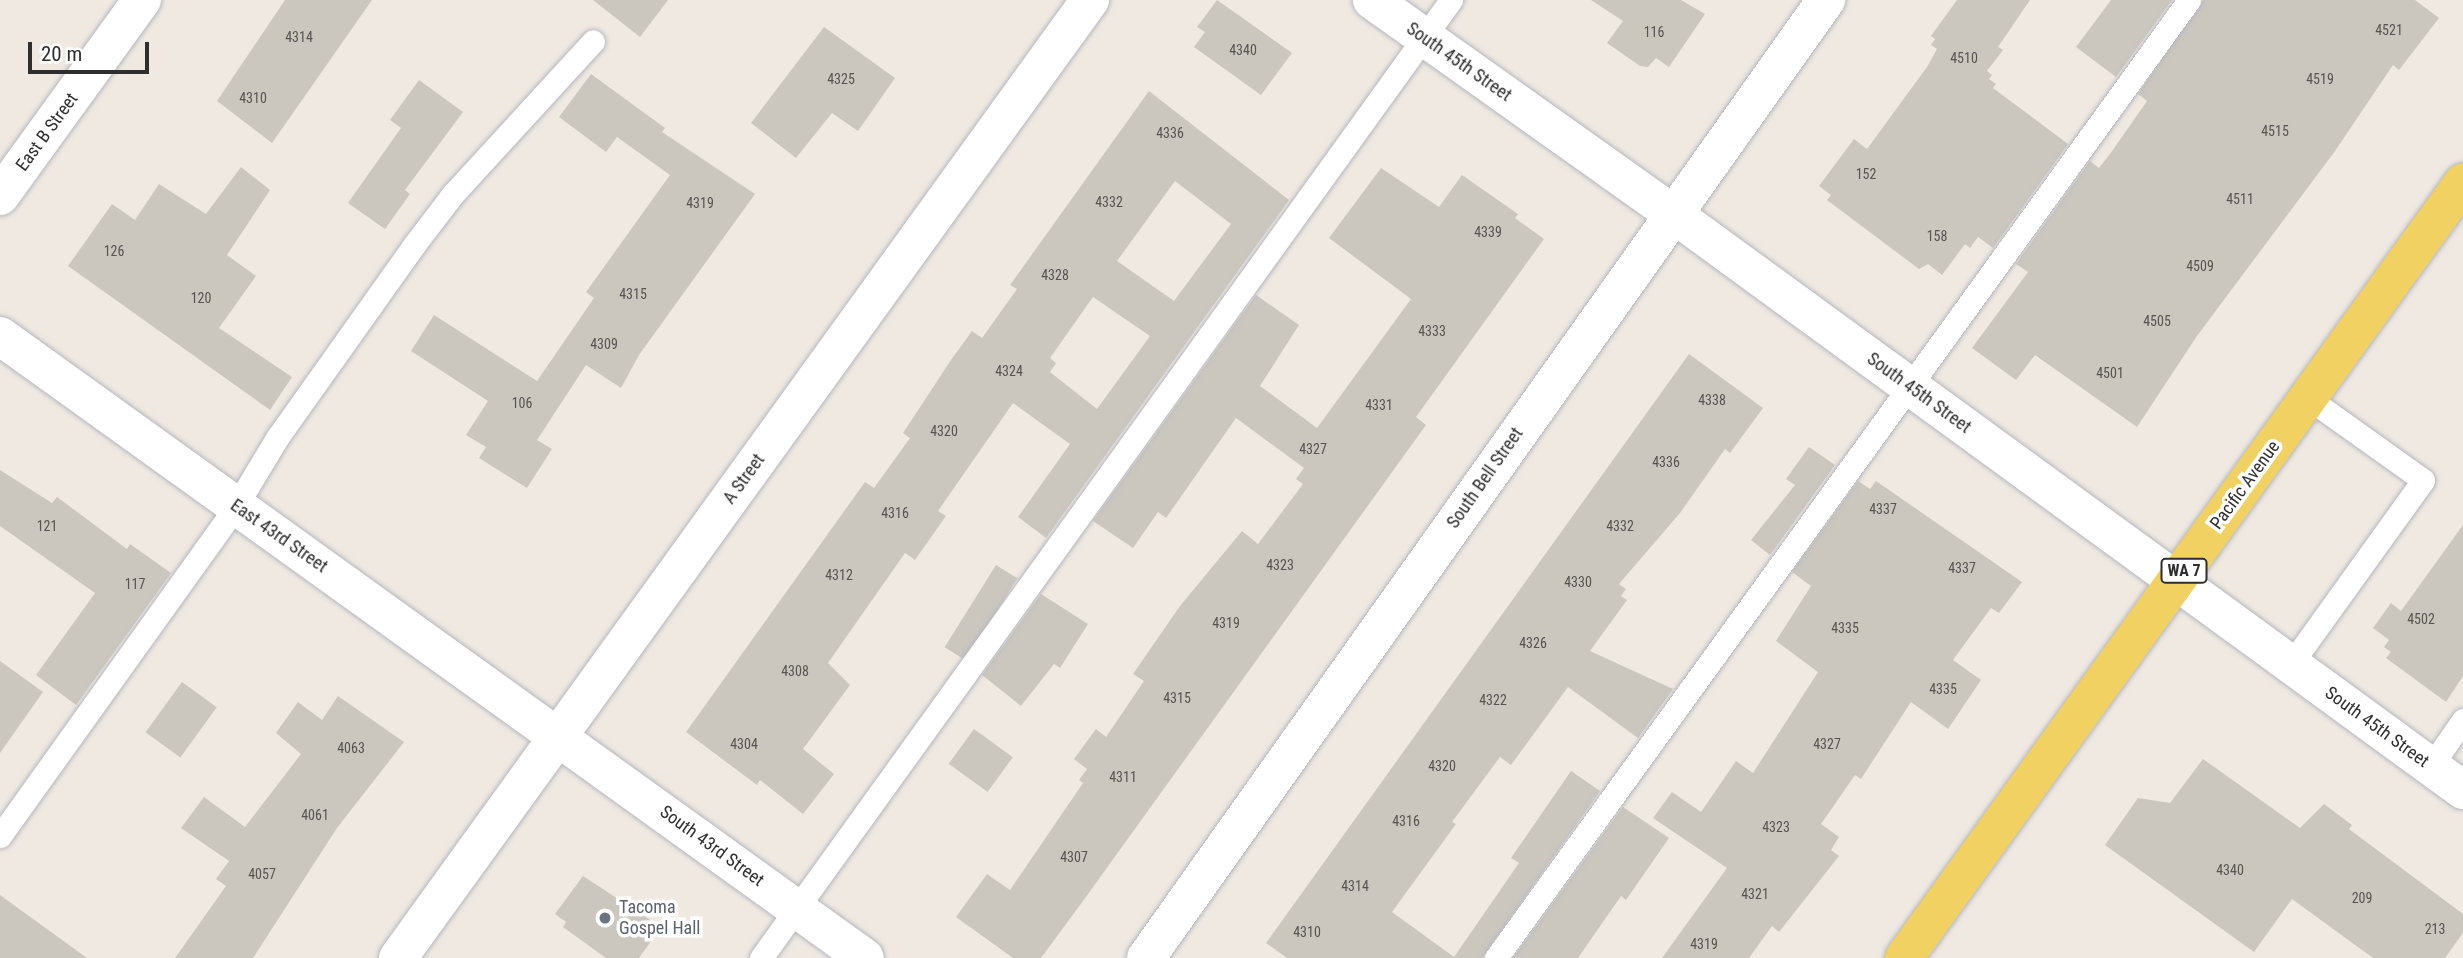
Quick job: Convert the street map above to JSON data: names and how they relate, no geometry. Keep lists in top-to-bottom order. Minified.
{"streets":{"main road":["Pacific Avenue","WA 7"],"street":["South 45th Street","East B Street","South Bell Street","A Street","East 43rd Street","South 43rd Street"]},"crossings":[["South 45th Street","South Bell Street"],["South 45th Street","Pacific Avenue"],["A Street","East 43rd Street"],["A Street","South 43rd Street"],["East 43rd Street","South 43rd Street"]],"places":["Tacoma Gospel Hall"],"house_numbers":["4521","116","4314","4340","4510","4325","4519","4310","4515","4336","152","4511","4332","4319","4339","158","126","4509","4328","4315","120","4505","4333","4309","4324","4501","4338","106","4331","4320","4327","4336","4337","4316","121","4332","4323","4337","4312","4330","117","4502","4319","4335","4326","4308","4335","4315","4322","4304","4327","4063","4320","4311","4061","4316","4323","4307","4340","4057","4314","4321","209","213","4310","4319"],"scale_bar":"20 m"}
